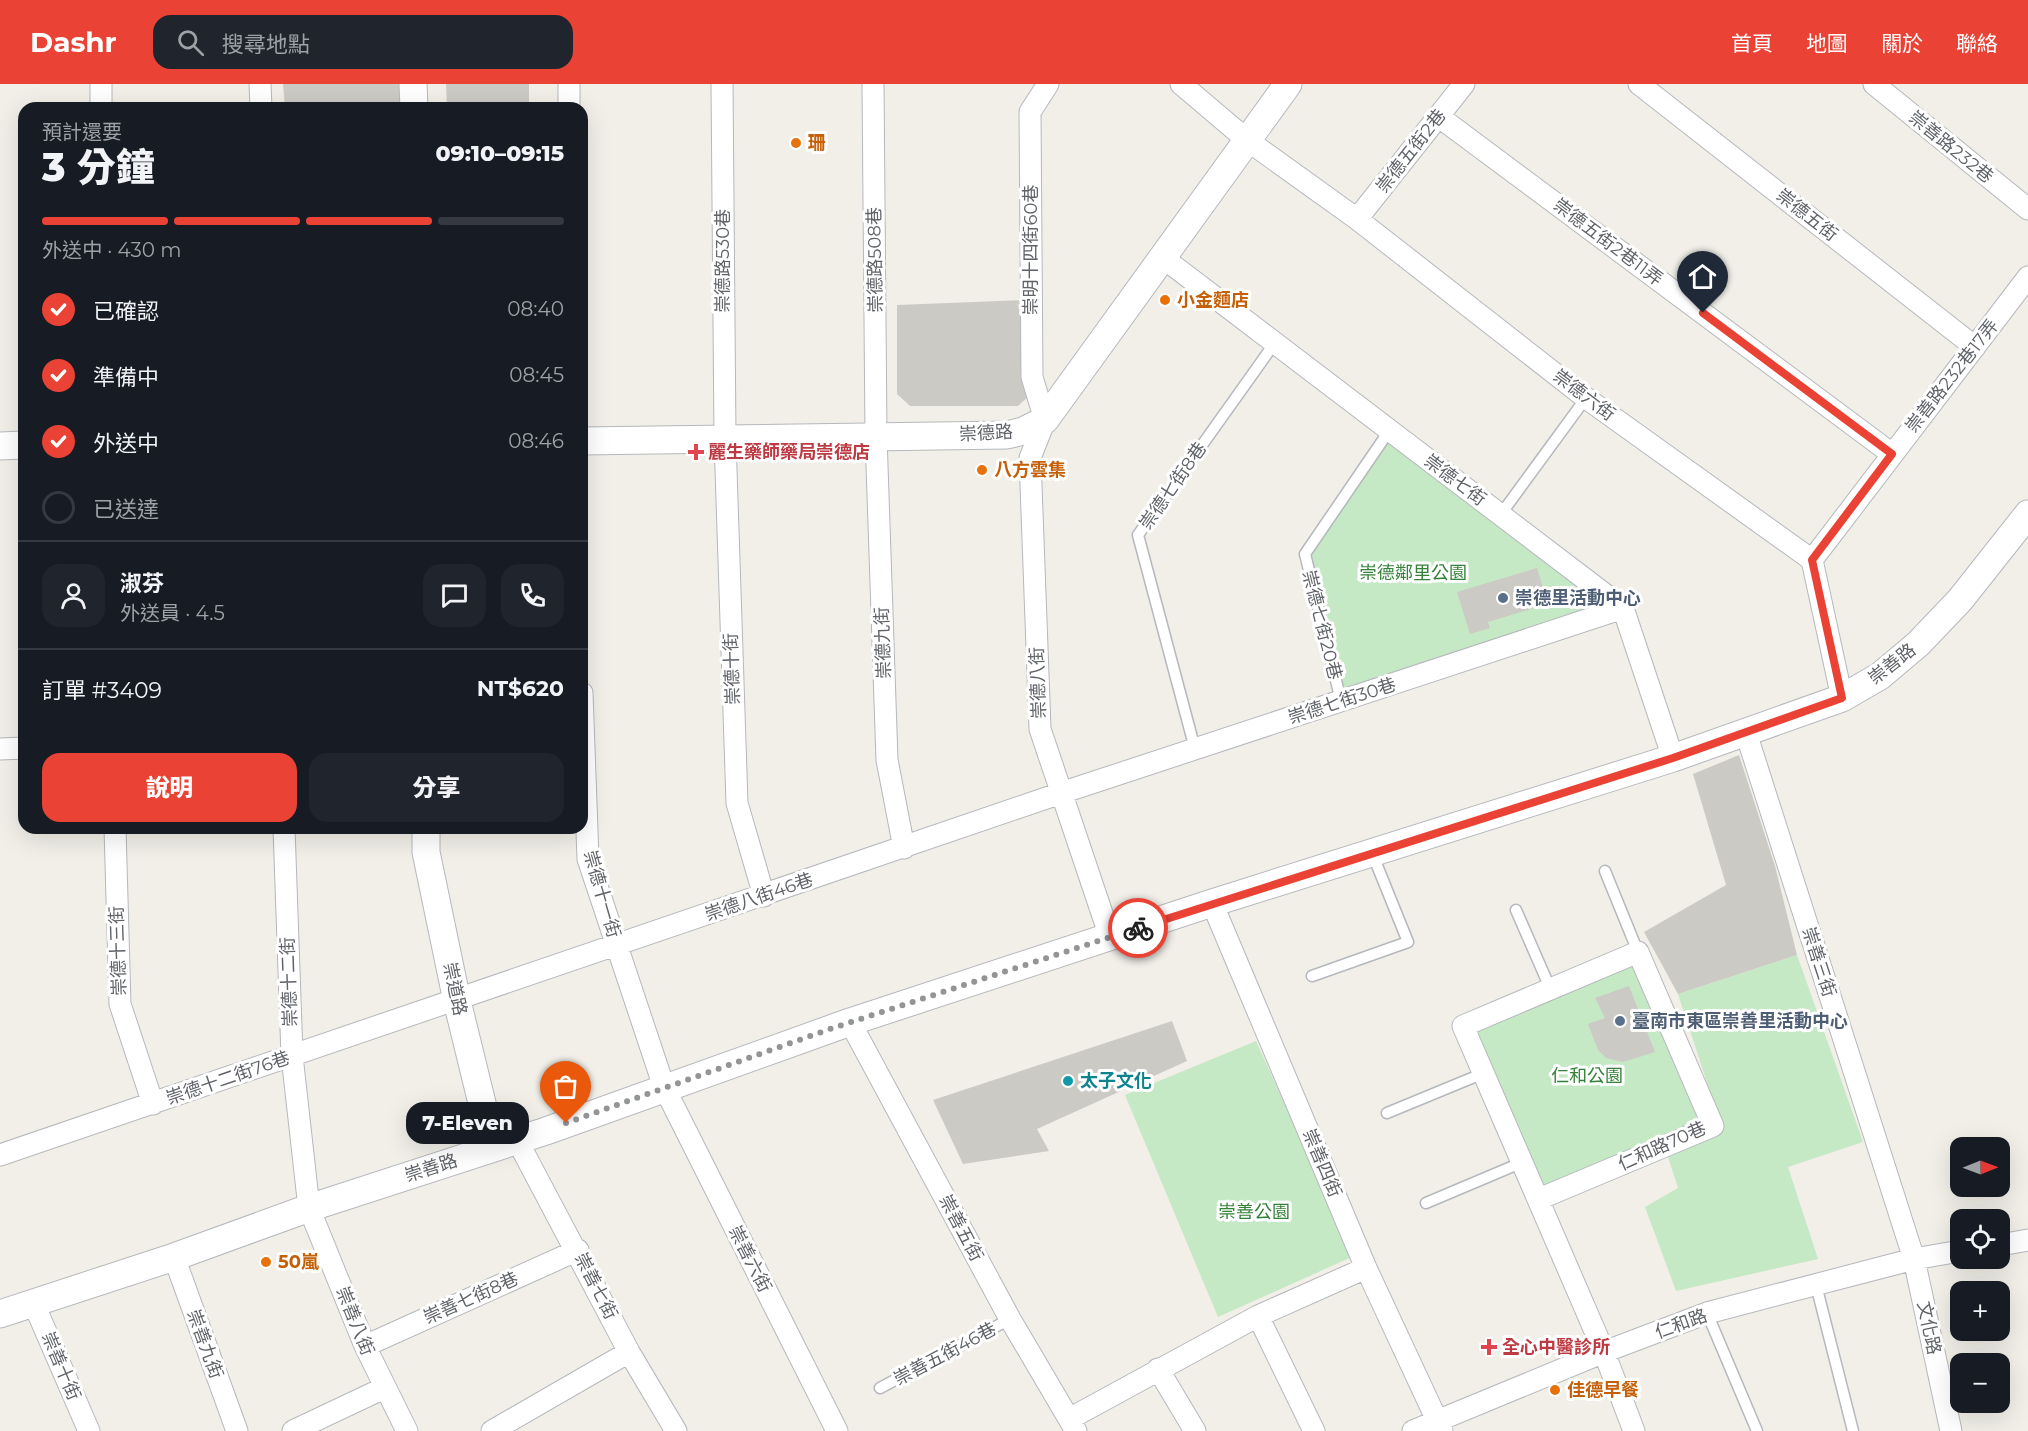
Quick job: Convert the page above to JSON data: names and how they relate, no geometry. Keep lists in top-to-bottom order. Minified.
{"streets":{"street":["崇善路232巷","崇德五街2巷","崇德五街","崇德五街2巷11弄","崇明十四街60巷","崇德路508巷","崇德路530巷","崇善路232巷17弄","崇德六街","崇德路","崇德七街","崇德九街","崇善路","崇德十街","崇德八街","崇德七街30巷","崇德十一街","崇德八街46巷","崇德十三街","崇善三街","崇德十二街","崇道路","崇德十二街76巷","仁和路70巷","崇善四街","崇善五街","崇善六街","崇善七街","崇善七街8巷","崇善八街","仁和路","文化路","崇善九街","崇善十街"],"lane":["崇德七街8巷","崇德七街20巷","崇善五街46巷"]},"crossings":[["崇德五街2巷","崇德五街2巷11弄"],["崇德五街2巷","崇德六街"],["崇德五街","崇善路232巷17弄"],["崇德五街2巷11弄","崇善路232巷17弄"],["崇明十四街60巷","崇德路"],["崇明十四街60巷","崇德八街"],["崇德路508巷","崇德路"],["崇德路508巷","崇德九街"],["崇德路530巷","崇德路"],["崇德路530巷","崇德十街"],["崇善路232巷17弄","崇德六街"],["崇德路","崇德九街"],["崇德路","崇德十街"],["崇德路","崇德八街"],["崇德七街","崇德七街8巷"],["崇德七街","崇德七街20巷"],["崇德七街","崇德七街30巷"],["崇德七街8巷","崇德七街30巷"],["崇德七街20巷","崇德七街30巷"],["崇德九街","崇德八街46巷"],["崇善路","崇德八街"],["崇善路","崇德十一街"],["崇善路","崇善三街"],["崇善路","崇德十二街"],["崇善路","崇道路"],["崇善路","崇善四街"],["崇善路","崇善五街"],["崇善路","崇善六街"],["崇善路","崇善七街"],["崇善路","崇善八街"],["崇善路","崇善九街"],["崇善路","崇善十街"],["崇德十街","崇德八街46巷"],["崇德八街","崇德七街30巷"],["崇德八街","崇德八街46巷"],["崇德七街30巷","崇德八街46巷"],["崇德十一街","崇德八街46巷"],["崇德十一街","崇善六街"],["崇德八街46巷","崇道路"],["崇德八街46巷","崇德十二街76巷"],["崇德十三街","崇德十二街76巷"],["崇善三街","仁和路"],["崇善三街","文化路"],["崇德十二街","崇德十二街76巷"],["崇德十二街","崇善八街"],["崇道路","崇德十二街76巷"],["崇道路","崇善七街"],["崇善四街","仁和路"],["崇善五街","崇善五街46巷"],["崇善七街","崇善七街8巷"],["崇善七街8巷","崇善八街"],["仁和路","文化路"]],"parks":["崇德鄰里公園","仁和公園","崇善公園"],"places":{"other":["珊","小金麵店","八方雲集","崇德里活動中心","臺南市東區崇善里活動中心","太子文化","7-Eleven","50嵐","佳德早餐"],"health":["麗生藥師藥局崇德店","全心中醫診所"]},"north":"right","page":{"header":"Dashr","search":"搜尋地點","nav":["首頁","地圖","關於","聯絡"],"heading":["3 分鐘","預計還要","09:10–09:15"],"panel":["淑芬","外送員 · 4.5","訂單 #3409","NT$620"],"bar":"外送中 · 430 m","list":[["已確認","08:40"],["準備中","08:45"],["外送中","08:46"],"已送達"],"buttons":["說明","分享"],"bubble":"7-Eleven","map_buttons":["+","−"]}}
